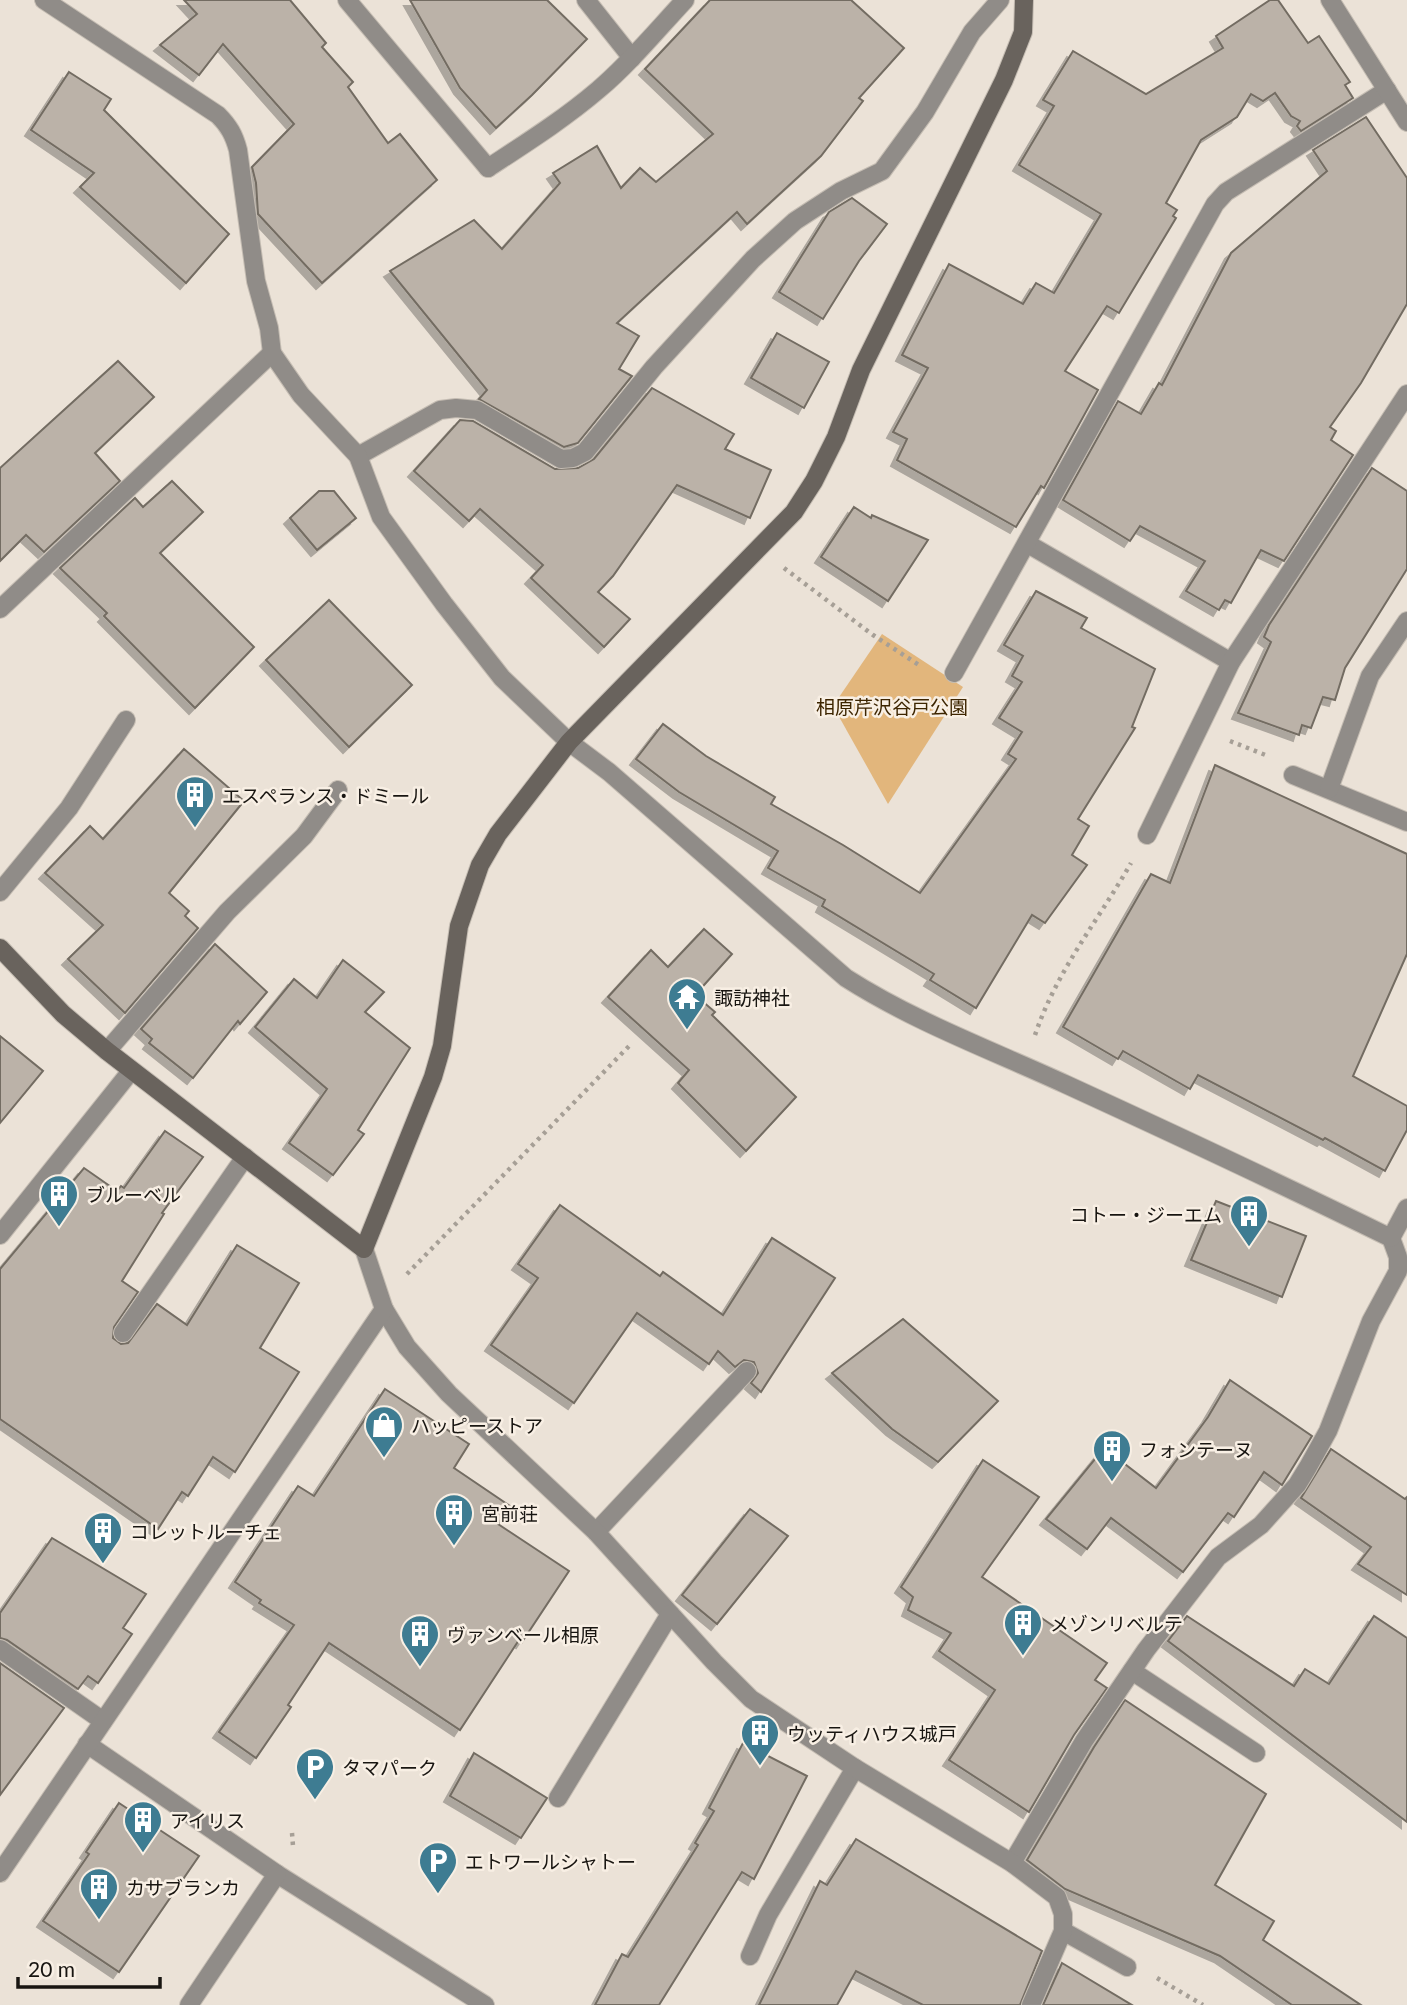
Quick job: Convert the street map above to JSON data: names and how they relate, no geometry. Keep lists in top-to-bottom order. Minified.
{"parks":["相原芹沢谷戸公園"],"places":{"building":["エスペランス・ドミール","ブルーベル","コトー・ジーエム","フォンテーヌ","宮前荘","コレットルーチェ","メゾンリベルテ","ヴァンベール相原","ウッティハウス城戸","アイリス","カサブランカ"],"temple":["諏訪神社"],"shop":["ハッピーストア"],"parking":["タマパーク","エトワールシャトー"]},"scale_bar":"20 m"}
